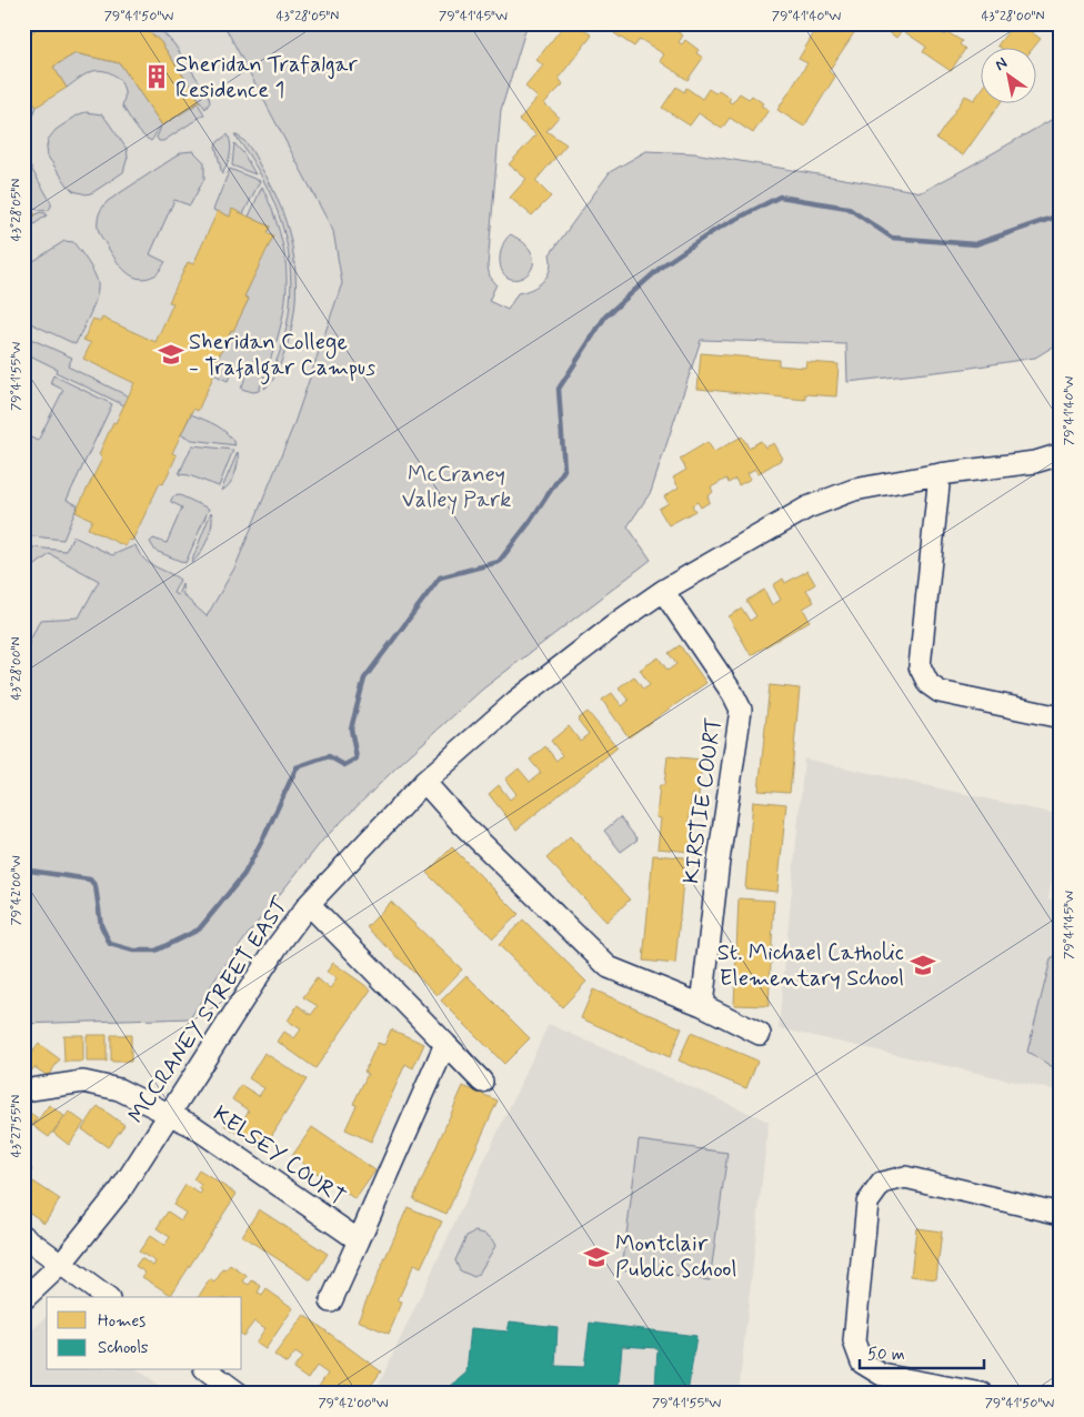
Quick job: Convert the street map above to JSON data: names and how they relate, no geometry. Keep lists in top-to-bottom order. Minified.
{"streets":{"street":["KIRSTIE COURT","MCCRANEY STREET EAST","KELSEY COURT"]},"crossings":[["KIRSTIE COURT","MCCRANEY STREET EAST"],["MCCRANEY STREET EAST","KELSEY COURT"]],"parks":["McCraney Valley Park"],"places":{"building":["Sheridan Trafalgar Residence 1"],"school or university":["Sheridan College - Trafalgar Campus","St. Michael Catholic Elementary School","Montclair Public School"]},"legend":["Homes","Schools"],"scale_bar":"50 m","north":"top left","coordinates":["79°41'50\"W","43°28'05\"N","79°41'45\"W","79°41'40\"W","43°28'00\"N","79°41'55\"W","79°42'00\"W","43°27'55\"N"]}
